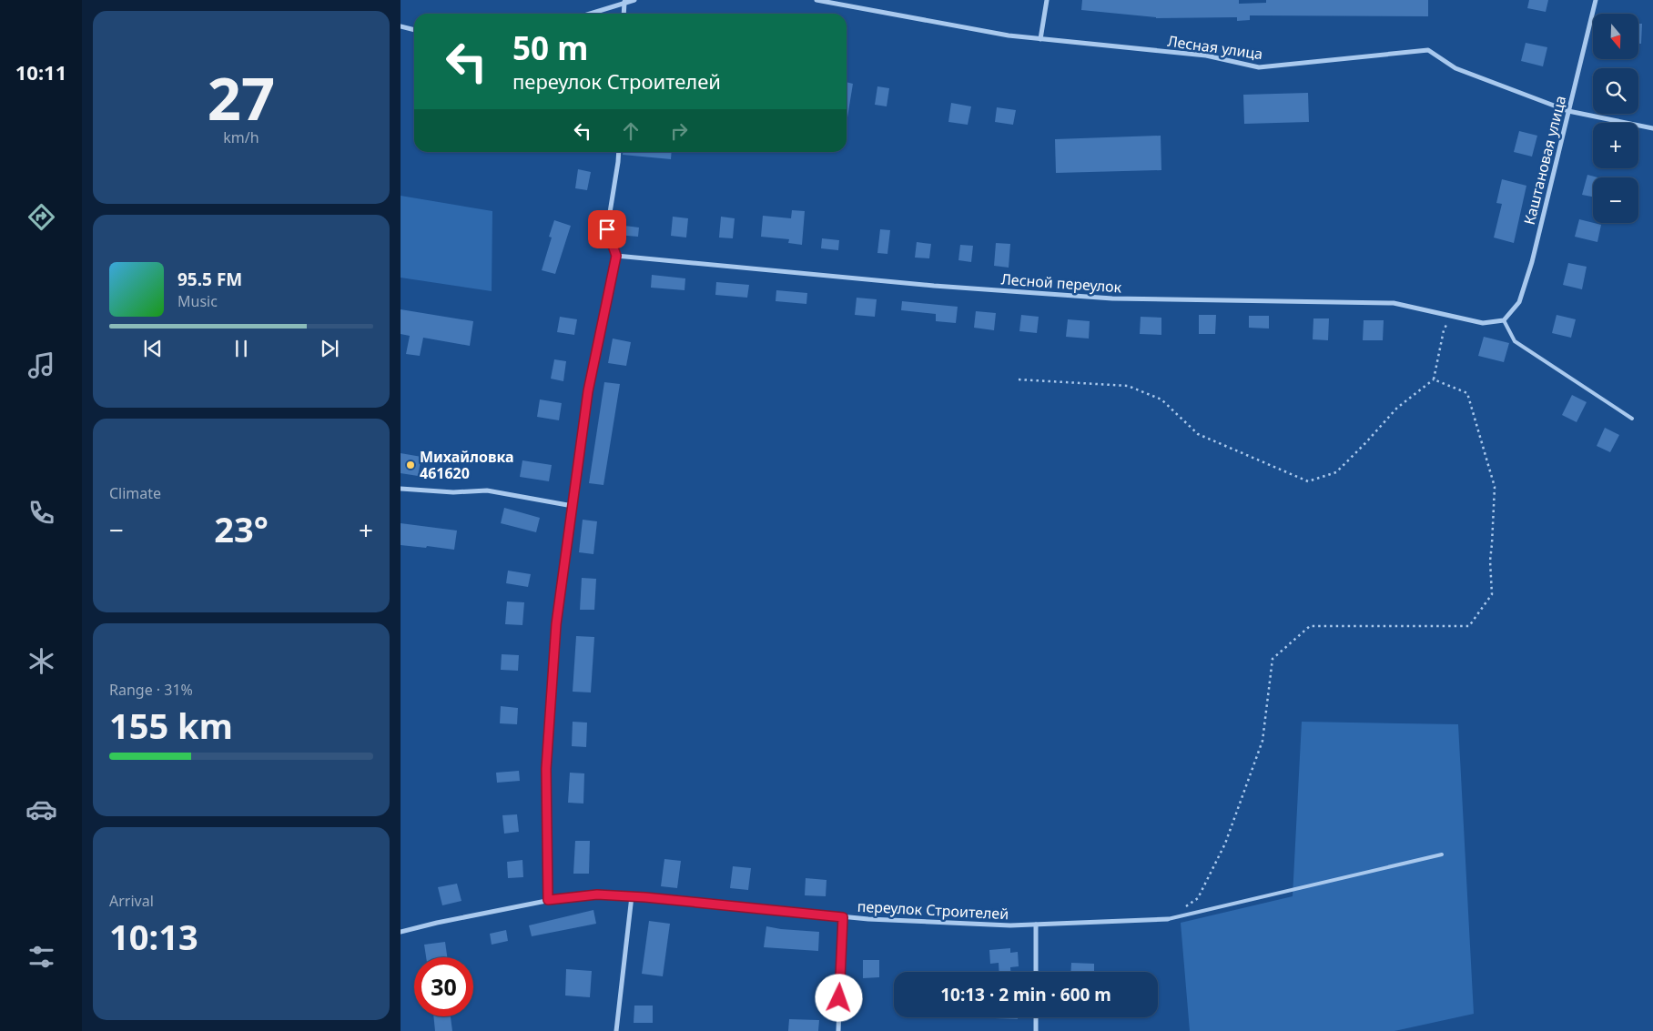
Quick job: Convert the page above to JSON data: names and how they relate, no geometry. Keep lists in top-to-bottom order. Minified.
{"streets":{"street":["Лесная улица","Каштановая улица","Лесной переулок","переулок Строителей"]},"crossings":[["Лесная улица","Каштановая улица"],["Каштановая улица","Лесной переулок"]],"places":["Михайловка 461620"],"north":"bottom","page":{"tabs":"10:11","tile":[["27","km/h"],"Climate",["Range · 31%","155 km"],["Arrival","10:13"]],"map_buttons":["+","−"],"turn":["50 m","переулок Строителей"],"song":["95.5 FM","Music"],"heat":["−","23°","+"],"limit":"30","trip":"10:13 · 2 min · 600 m"}}
